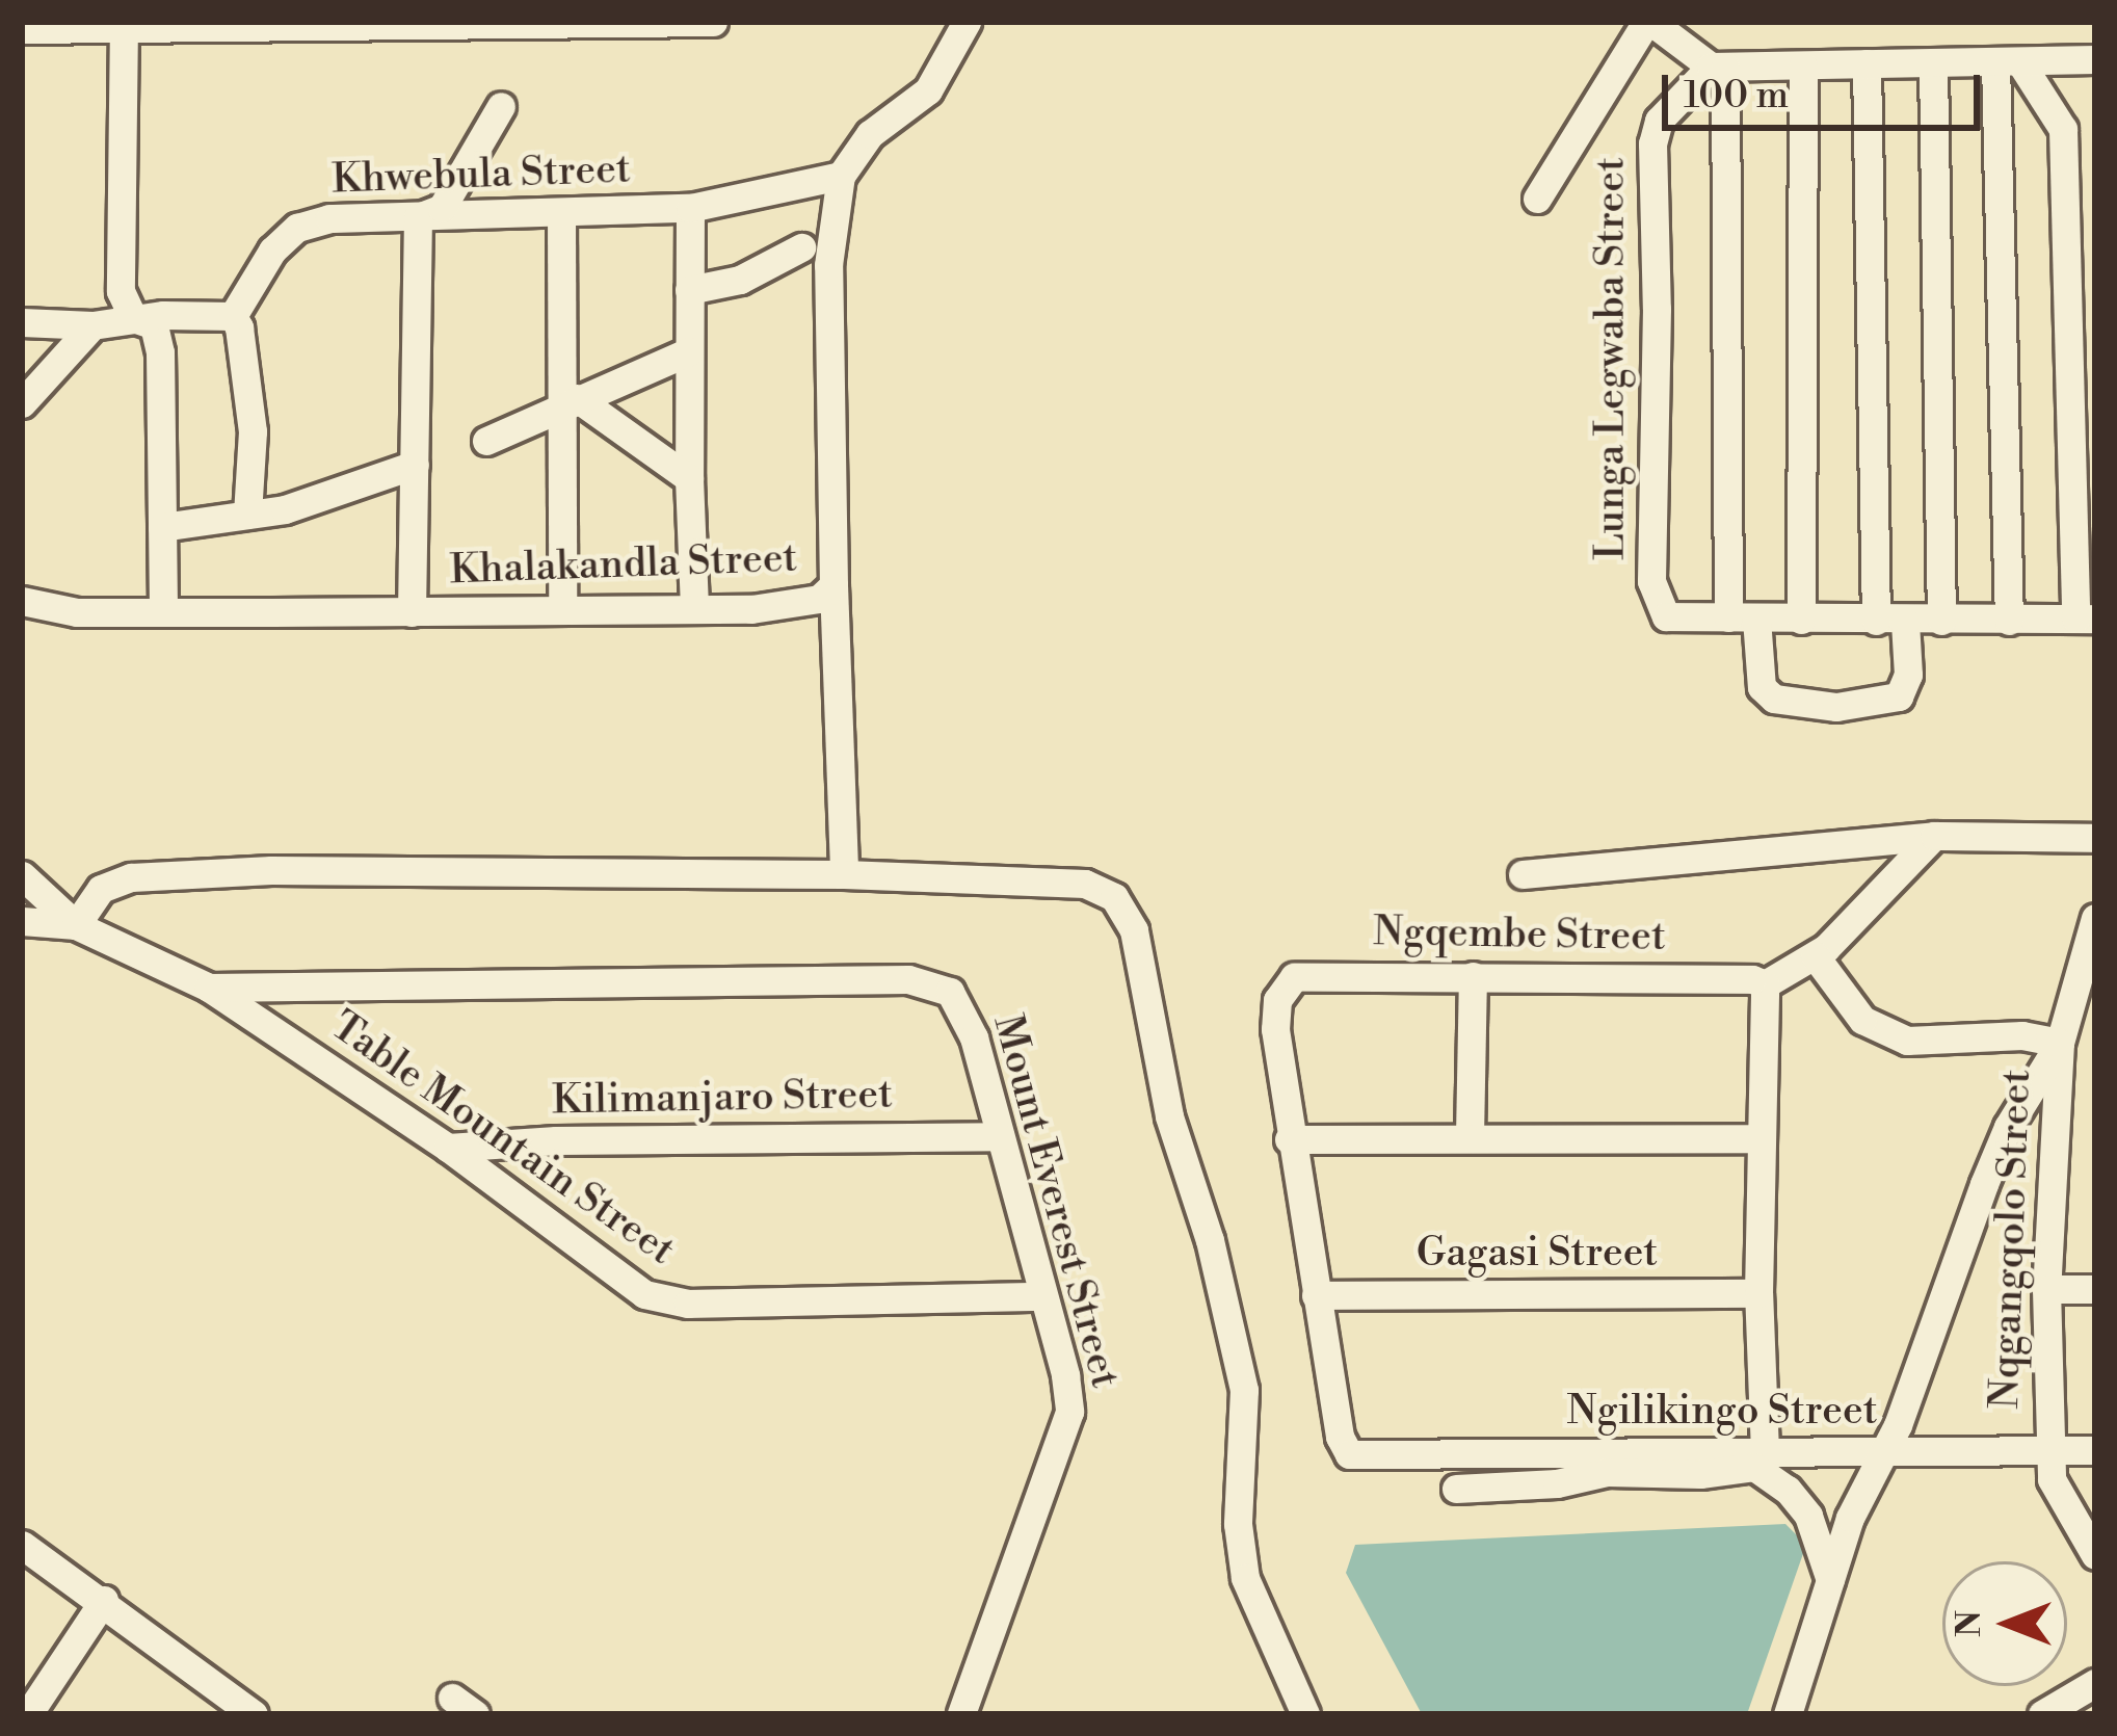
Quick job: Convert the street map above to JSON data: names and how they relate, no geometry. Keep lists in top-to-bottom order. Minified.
{"streets":{"street":["Khwebula Street","Lunga Legwaba Street","Khalakandla Street","Ngqembe Street","Kilimanjaro Street","Table Mountain Street","Mount Everest Street","Nqgangqolo Street","Gagasi Street","Ngilikingo Street"]},"crossings":[["Khwebula Street","Khalakandla Street"],["Ngqembe Street","Gagasi Street"],["Ngqembe Street","Ngilikingo Street"],["Kilimanjaro Street","Table Mountain Street"],["Kilimanjaro Street","Mount Everest Street"],["Table Mountain Street","Mount Everest Street"],["Nqgangqolo Street","Ngilikingo Street"]],"scale_bar":"100 m","north":"left"}
